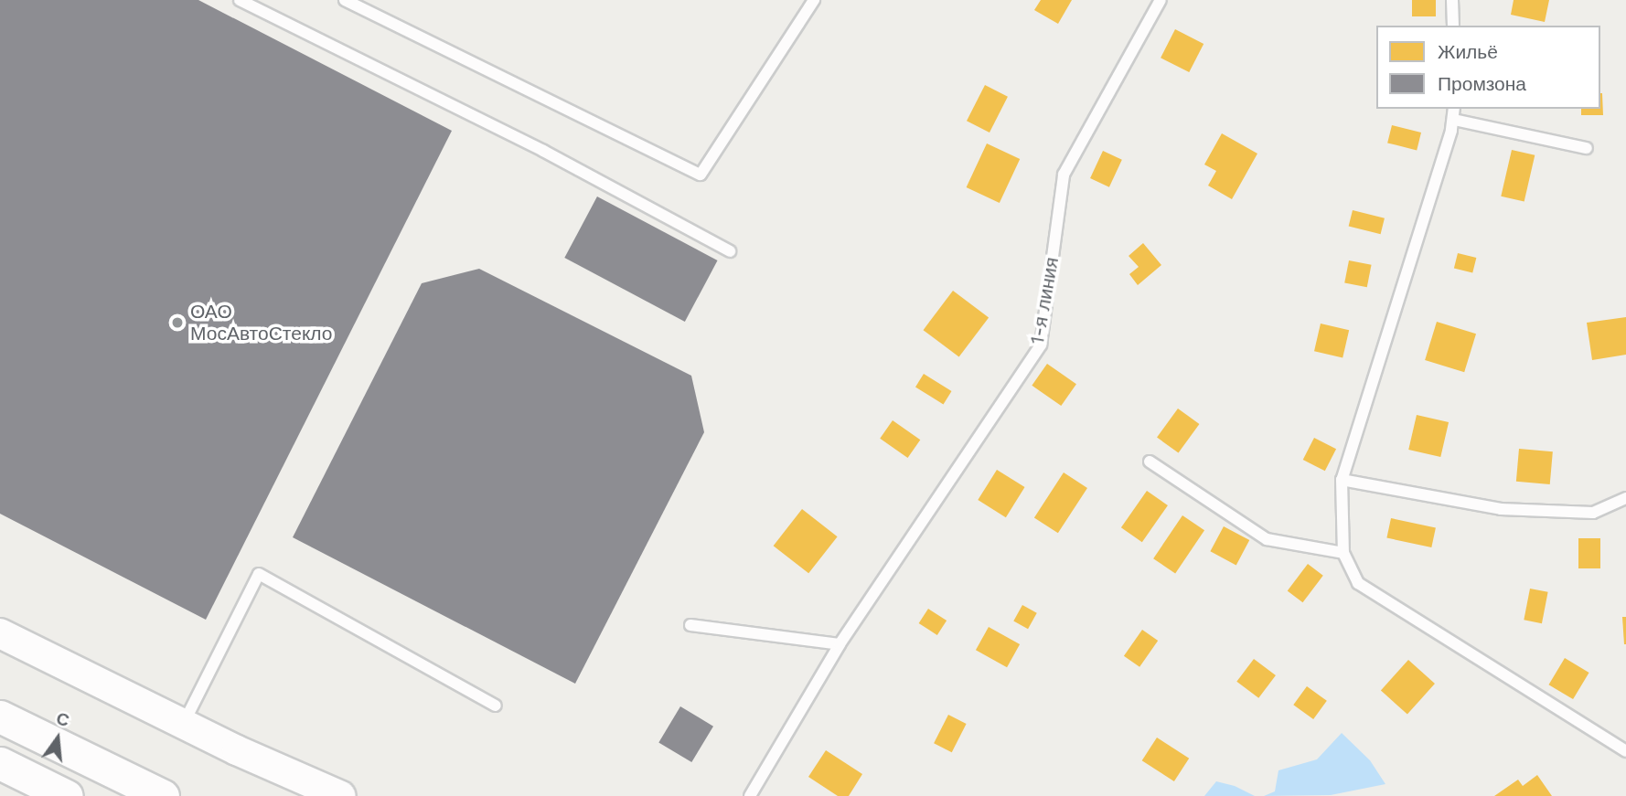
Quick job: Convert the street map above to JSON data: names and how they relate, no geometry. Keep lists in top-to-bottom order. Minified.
{"streets":{"lane":["1-я линия"]},"places":["ОАО МосАвтоСтекло"],"legend":["Жильё","Промзона"],"north":"top"}
